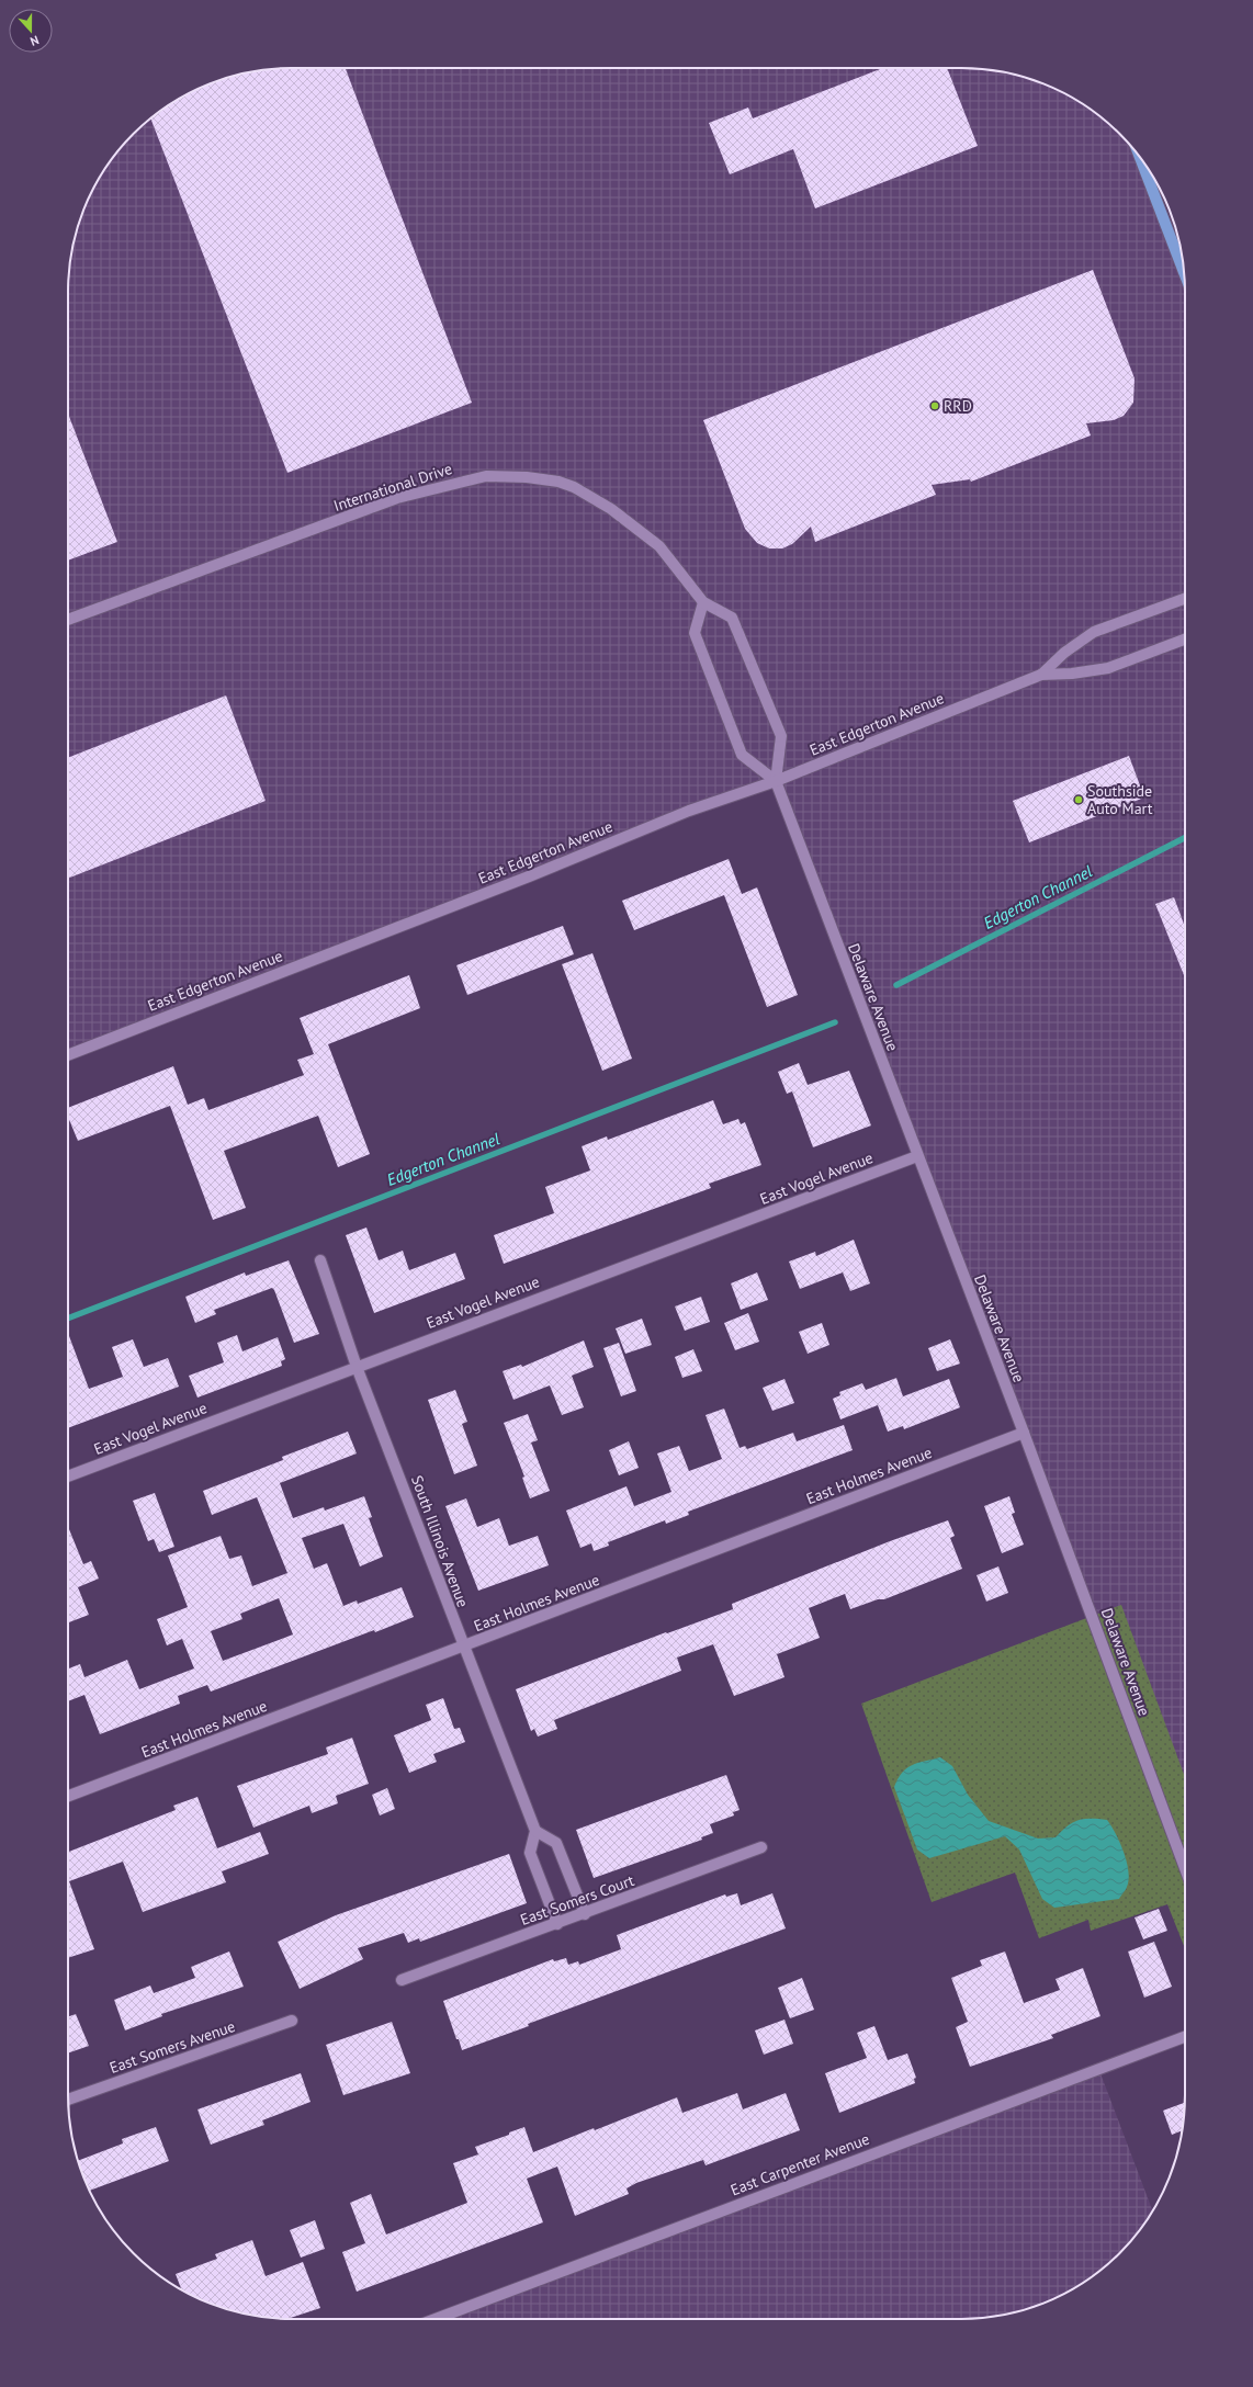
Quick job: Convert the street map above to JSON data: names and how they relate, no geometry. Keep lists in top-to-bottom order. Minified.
{"streets":{"street":["International Drive","East Edgerton Avenue","Delaware Avenue","East Vogel Avenue","East Holmes Avenue","South Illinois Avenue","East Somers Court","East Somers Avenue","East Carpenter Avenue"]},"crossings":[["International Drive","East Edgerton Avenue"],["International Drive","Delaware Avenue"],["East Edgerton Avenue","Delaware Avenue"],["Delaware Avenue","East Vogel Avenue"],["Delaware Avenue","East Holmes Avenue"],["East Vogel Avenue","South Illinois Avenue"],["East Holmes Avenue","South Illinois Avenue"]],"water":["Edgerton Channel"],"places":["RRD","Southside Auto Mart"],"north":"bottom"}
